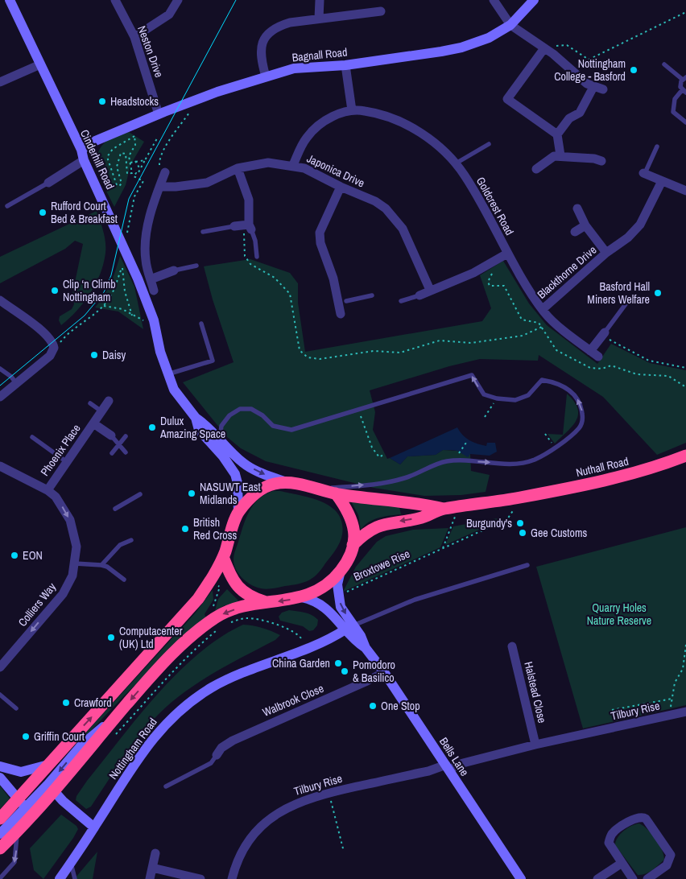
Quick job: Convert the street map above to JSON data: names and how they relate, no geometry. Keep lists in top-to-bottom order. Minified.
{"streets":{"highway":["Nuthall Road"],"street":["Neston Drive","Bagnall Road","Cinderhill Road","Japonica Drive","Goldcrest Road","Blackthorne Drive","Phoenix Place","Colliers Way","Halstead Close","Walbrook Close","Tilbury Rise","Nottingham Road","Bells Lane"],"path":["Broxtowe Rise"]},"crossings":[["Neston Drive","Bagnall Road"],["Bagnall Road","Cinderhill Road"],["Cinderhill Road","Bells Lane"],["Japonica Drive","Goldcrest Road"],["Goldcrest Road","Blackthorne Drive"],["Phoenix Place","Colliers Way"],["Broxtowe Rise","Bells Lane"],["Halstead Close","Tilbury Rise"],["Walbrook Close","Bells Lane"],["Tilbury Rise","Bells Lane"],["Nottingham Road","Bells Lane"]],"one_way":["Colliers Way"],"parks":["Quarry Holes Nature Reserve"],"places":["Nottingham College - Basford","Headstocks","Rufford Court Bed & Breakfast","Clip ‘n Climb Nottingham","Basford Hall Miners Welfare","Daisy","Dulux Amazing Space","NASUWT East Midlands","Burgundy's","British Red Cross","Gee Customs","EON","Computacenter (UK) Ltd","China Garden","Pomodoro & Basilico","Crawford","One Stop","Griffin Court"]}
